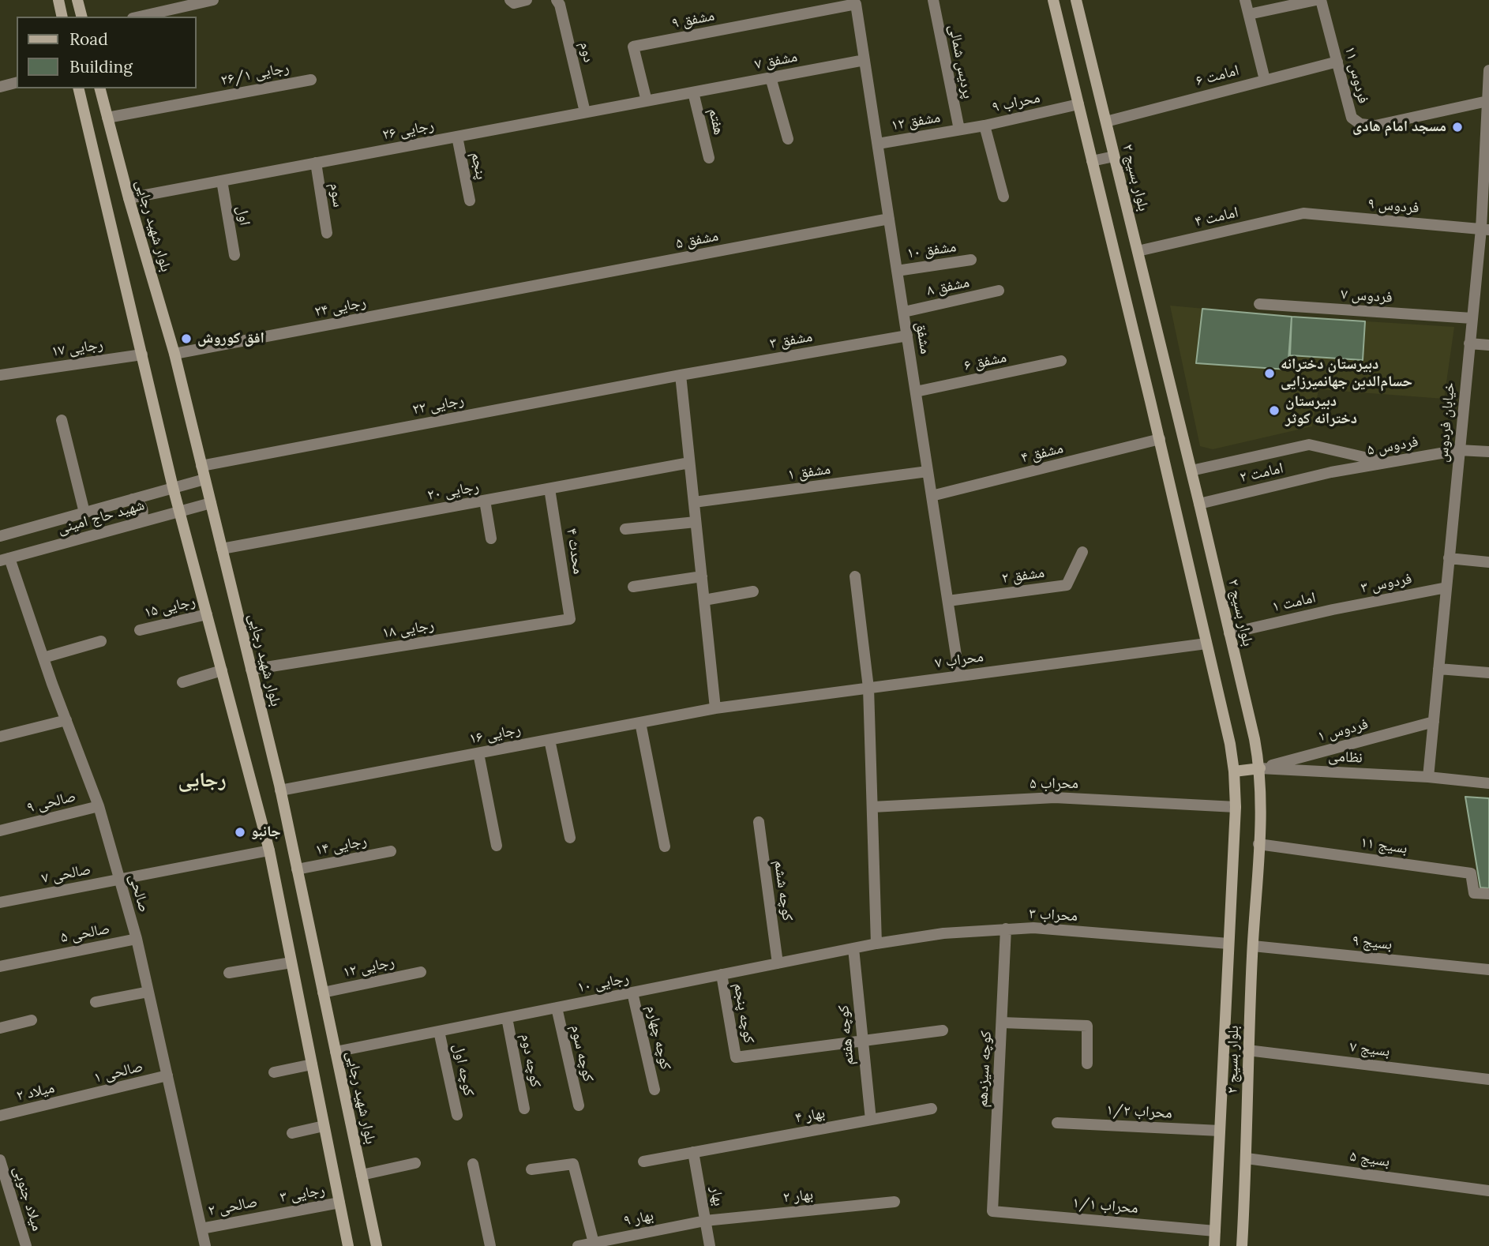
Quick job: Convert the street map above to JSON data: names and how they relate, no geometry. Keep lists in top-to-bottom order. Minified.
{"streets":{"main road":["بلوار بسیج ۲","بلوار شهید رجایی"],"street":["مشفق ۹","دوم","مشفق ۷","پردیس شمالی","رجایی ۲۶/۱","فردوس ۱۱","امامت ۶","محراب ۹","هفتم","مشفق ۱۲","رجایی ۲۶","پنجم","سوم","فردوس ۹","اول","امامت ۴","مشفق ۵","مشفق ۱۰","مشفق ۸","فردوس ۷","رجایی ۲۴","مشفق","مشفق ۳","رجایی ۱۷","مشفق ۶","رجایی ۲۲","خیابان فردوس","فردوس ۵","مشفق ۴","مشفق ۱","امامت ۲","رجایی ۲۰","شهید حاج امینی","محدث ۴","مشفق ۲","فردوس ۳","امامت ۱","رجایی ۱۵","رجایی ۱۸","محراب ۷","فردوس ۱","رجایی ۱۶","نظامی","محراب ۵","صالحی ۹","رجایی ۱۴","۱۱ بسیج","صالحی ۷","کوچه ششم","صالحی","محراب ۳","صالحی ۵","۹ بسیج","رجایی ۱۲","رجایی ۱۰","کوچه پنجم","کوچه هفتم","کوچه چهارم","۷ بسیج","کوچه سوم","کوچه دوم","کوچه سیزدهم","کوچه اول","صالحی ۱","میلاد ۲","محراب ۱/۲","بهار ۴","۵ بسیج","رجایی ۳","بهار","بهار ۲","میلاد جنوبی","محراب ۱/۱","صالحی ۲","بهار ۹"]},"crossings":[["مشفق ۹","رجایی ۲۶"],["مشفق ۹","مشفق"],["دوم","رجایی ۲۶"],["مشفق ۷","هفتم"],["مشفق ۷","رجایی ۲۶"],["مشفق ۷","مشفق"],["پردیس شمالی","محراب ۹"],["پردیس شمالی","مشفق ۱۲"],["رجایی ۲۶/۱","بلوار شهید رجایی"],["فردوس ۱۱","امامت ۶"],["فردوس ۱۱","خیابان فردوس"],["امامت ۶","بلوار بسیج ۲"],["محراب ۹","مشفق ۱۲"],["محراب ۹","بلوار بسیج ۲"],["هفتم","رجایی ۲۶"],["مشفق ۱۲","مشفق"],["رجایی ۲۶","پنجم"],["رجایی ۲۶","سوم"],["رجایی ۲۶","اول"],["رجایی ۲۶","بلوار شهید رجایی"],["بلوار بسیج ۲","امامت ۴"],["بلوار بسیج ۲","مشفق ۴"],["بلوار بسیج ۲","امامت ۲"],["بلوار بسیج ۲","امامت ۱"],["بلوار بسیج ۲","محراب ۷"],["بلوار بسیج ۲","فردوس ۱"],["بلوار بسیج ۲","نظامی"],["بلوار بسیج ۲","محراب ۵"],["بلوار بسیج ۲","۱۱ بسیج"],["بلوار بسیج ۲","محراب ۳"],["بلوار بسیج ۲","۹ بسیج"],["بلوار بسیج ۲","۷ بسیج"],["بلوار بسیج ۲","محراب ۱/۲"],["بلوار بسیج ۲","۵ بسیج"],["بلوار بسیج ۲","محراب ۱/۱"],["فردوس ۹","امامت ۴"],["فردوس ۹","خیابان فردوس"],["بلوار شهید رجایی","رجایی ۲۴"],["بلوار شهید رجایی","رجایی ۲۲"],["بلوار شهید رجایی","رجایی ۲۰"],["بلوار شهید رجایی","شهید حاج امینی"],["بلوار شهید رجایی","رجایی ۱۸"],["بلوار شهید رجایی","رجایی ۱۶"],["بلوار شهید رجایی","رجایی ۱۴"],["بلوار شهید رجایی","رجایی ۱۲"],["بلوار شهید رجایی","رجایی ۱۰"],["مشفق ۵","رجایی ۲۴"],["مشفق ۵","مشفق"],["مشفق ۱۰","مشفق"],["مشفق ۸","مشفق"],["فردوس ۷","خیابان فردوس"],["مشفق","مشفق ۳"],["مشفق","مشفق ۶"],["مشفق","مشفق ۴"],["مشفق","مشفق ۱"],["مشفق","مشفق ۲"],["مشفق","محراب ۷"],["مشفق ۳","رجایی ۲۲"],["خیابان فردوس","فردوس ۵"],["خیابان فردوس","فردوس ۳"],["خیابان فردوس","فردوس ۱"],["خیابان فردوس","نظامی"],["فردوس ۵","امامت ۲"],["رجایی ۲۰","محدث ۴"],["شهید حاج امینی","صالحی"],["محدث ۴","رجایی ۱۸"],["فردوس ۳","امامت ۱"],["محراب ۷","رجایی ۱۶"],["فردوس ۱","نظامی"],["صالحی ۹","صالحی"],["صالحی ۷","صالحی"],["کوچه ششم","رجایی ۱۰"],["صالحی","صالحی ۵"],["صالحی","صالحی ۱"],["صالحی","صالحی ۲"],["محراب ۳","رجایی ۱۰"],["محراب ۳","کوچه سیزدهم"],["رجایی ۱۰","کوچه پنجم"],["رجایی ۱۰","کوچه هفتم"],["رجایی ۱۰","کوچه چهارم"],["رجایی ۱۰","کوچه سوم"],["رجایی ۱۰","کوچه دوم"],["رجایی ۱۰","کوچه اول"],["کوچه پنجم","کوچه هفتم"],["کوچه هفتم","بهار ۴"],["کوچه سیزدهم","محراب ۱/۱"],["صالحی ۱","میلاد ۲"],["بهار ۴","بهار"],["رجایی ۳","صالحی ۲"],["بهار","بهار ۲"],["بهار","بهار ۹"],["بهار ۲","بهار ۹"]],"districts":["رجایی"],"places":["مسجد امام هادی","افق کوروش","دبیرستان دخترانه حسام‌الدین جهانمیرزایی","دبیرستان دخترانه کوثر","جانبو"],"legend":["Road","Building"]}
